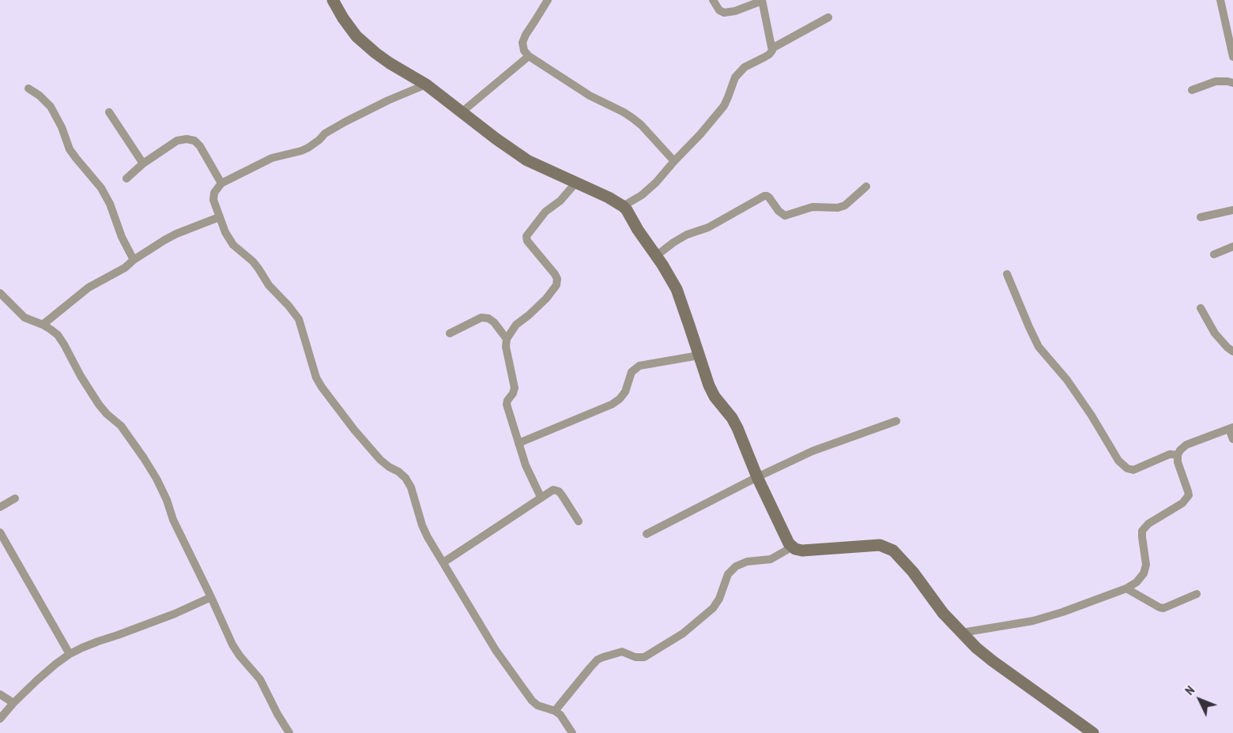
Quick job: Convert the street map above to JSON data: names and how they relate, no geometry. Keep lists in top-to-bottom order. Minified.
{"north":"top left"}
